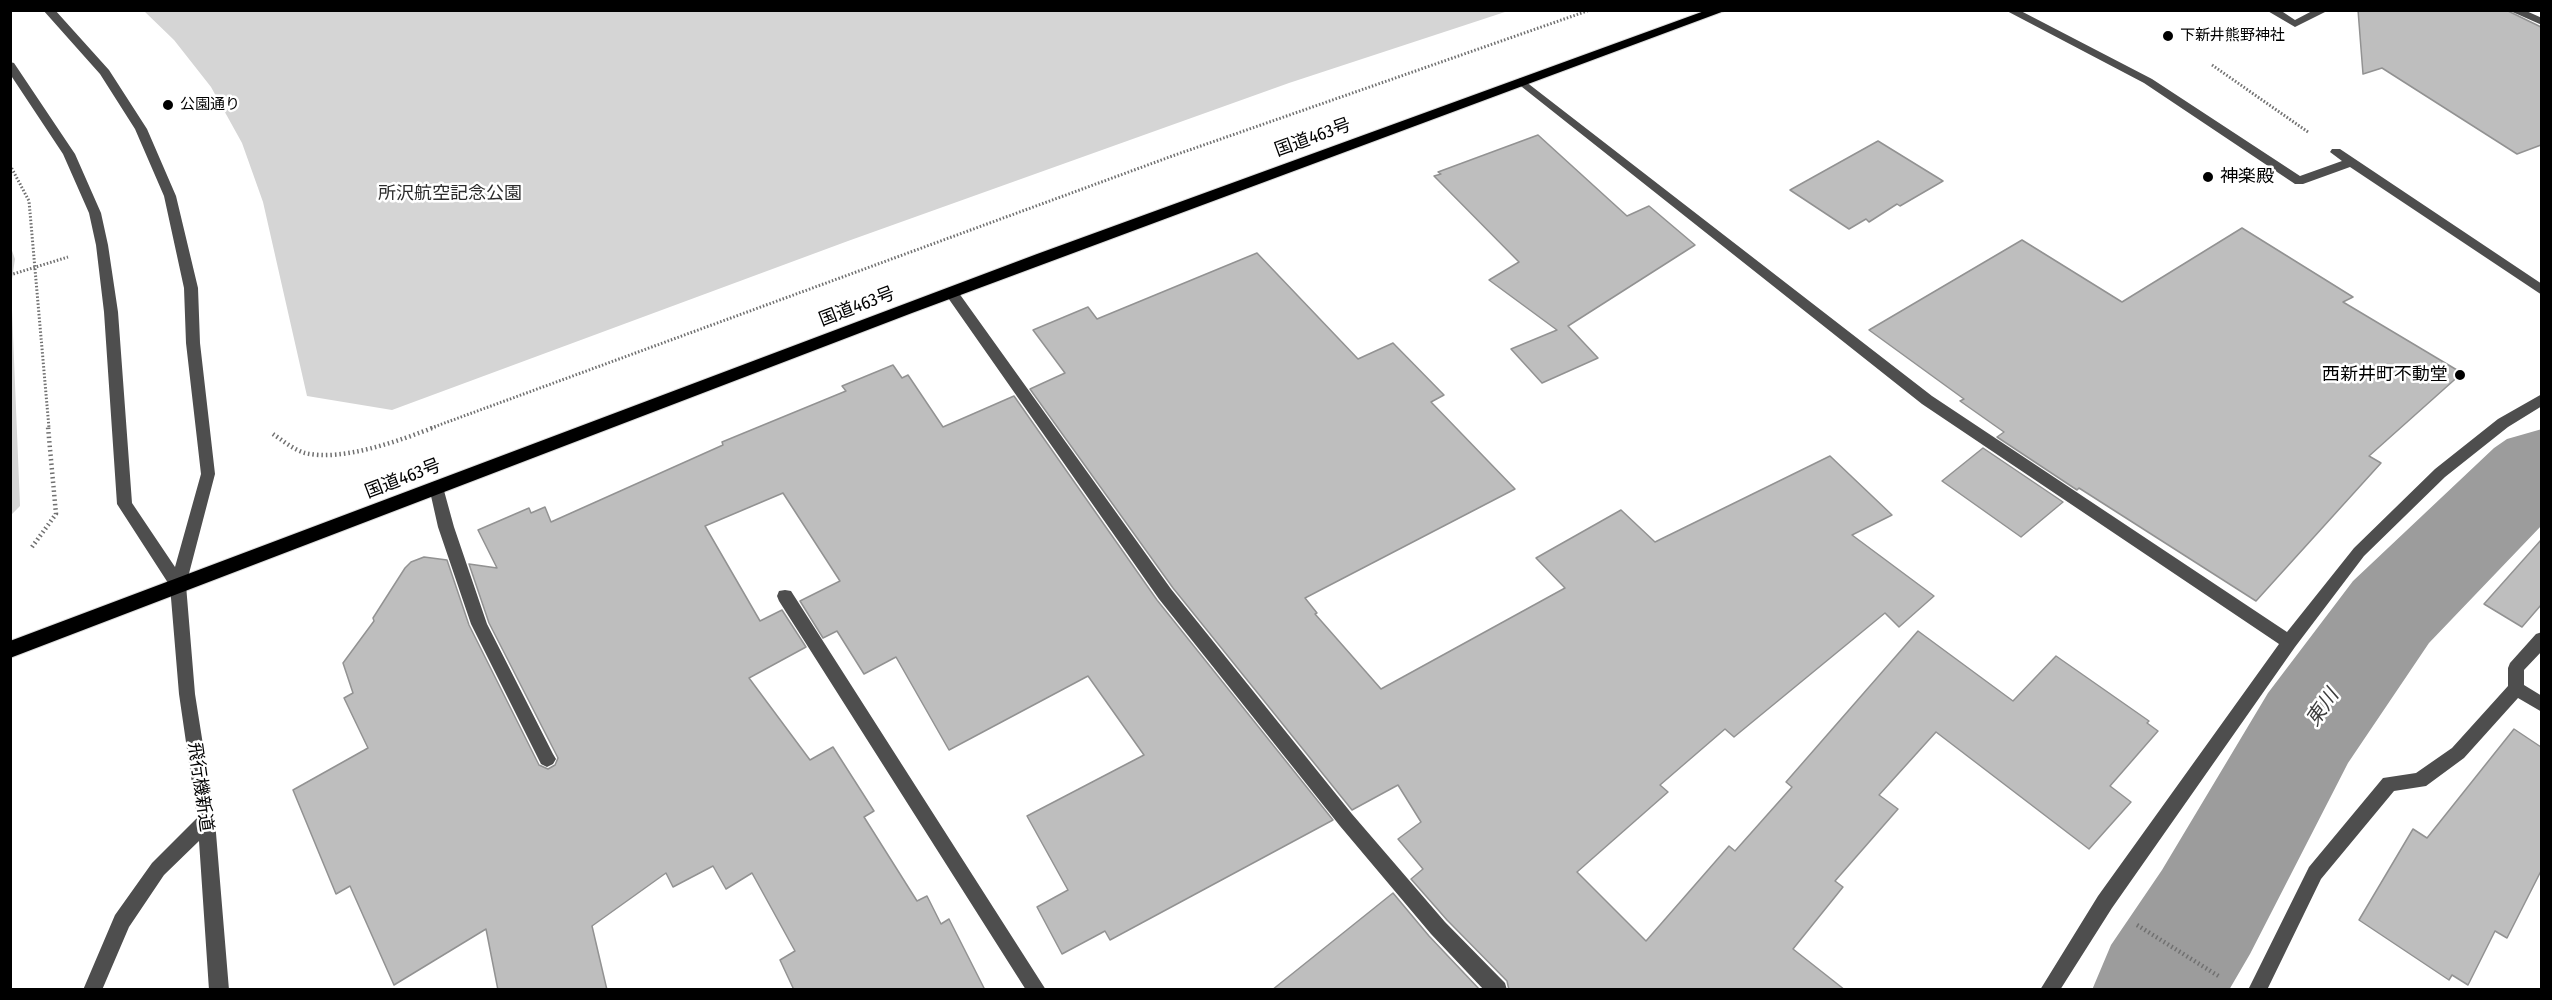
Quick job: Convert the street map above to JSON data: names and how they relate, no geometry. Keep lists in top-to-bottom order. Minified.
{"streets":{"highway":["国道463号"],"street":["飛行機新道"]},"crossings":[["国道463号","飛行機新道"]],"water":["東川"],"parks":["所沢航空記念公園"],"places":["下新井熊野神社","公園通り","神楽殿","西新井町不動堂"]}
